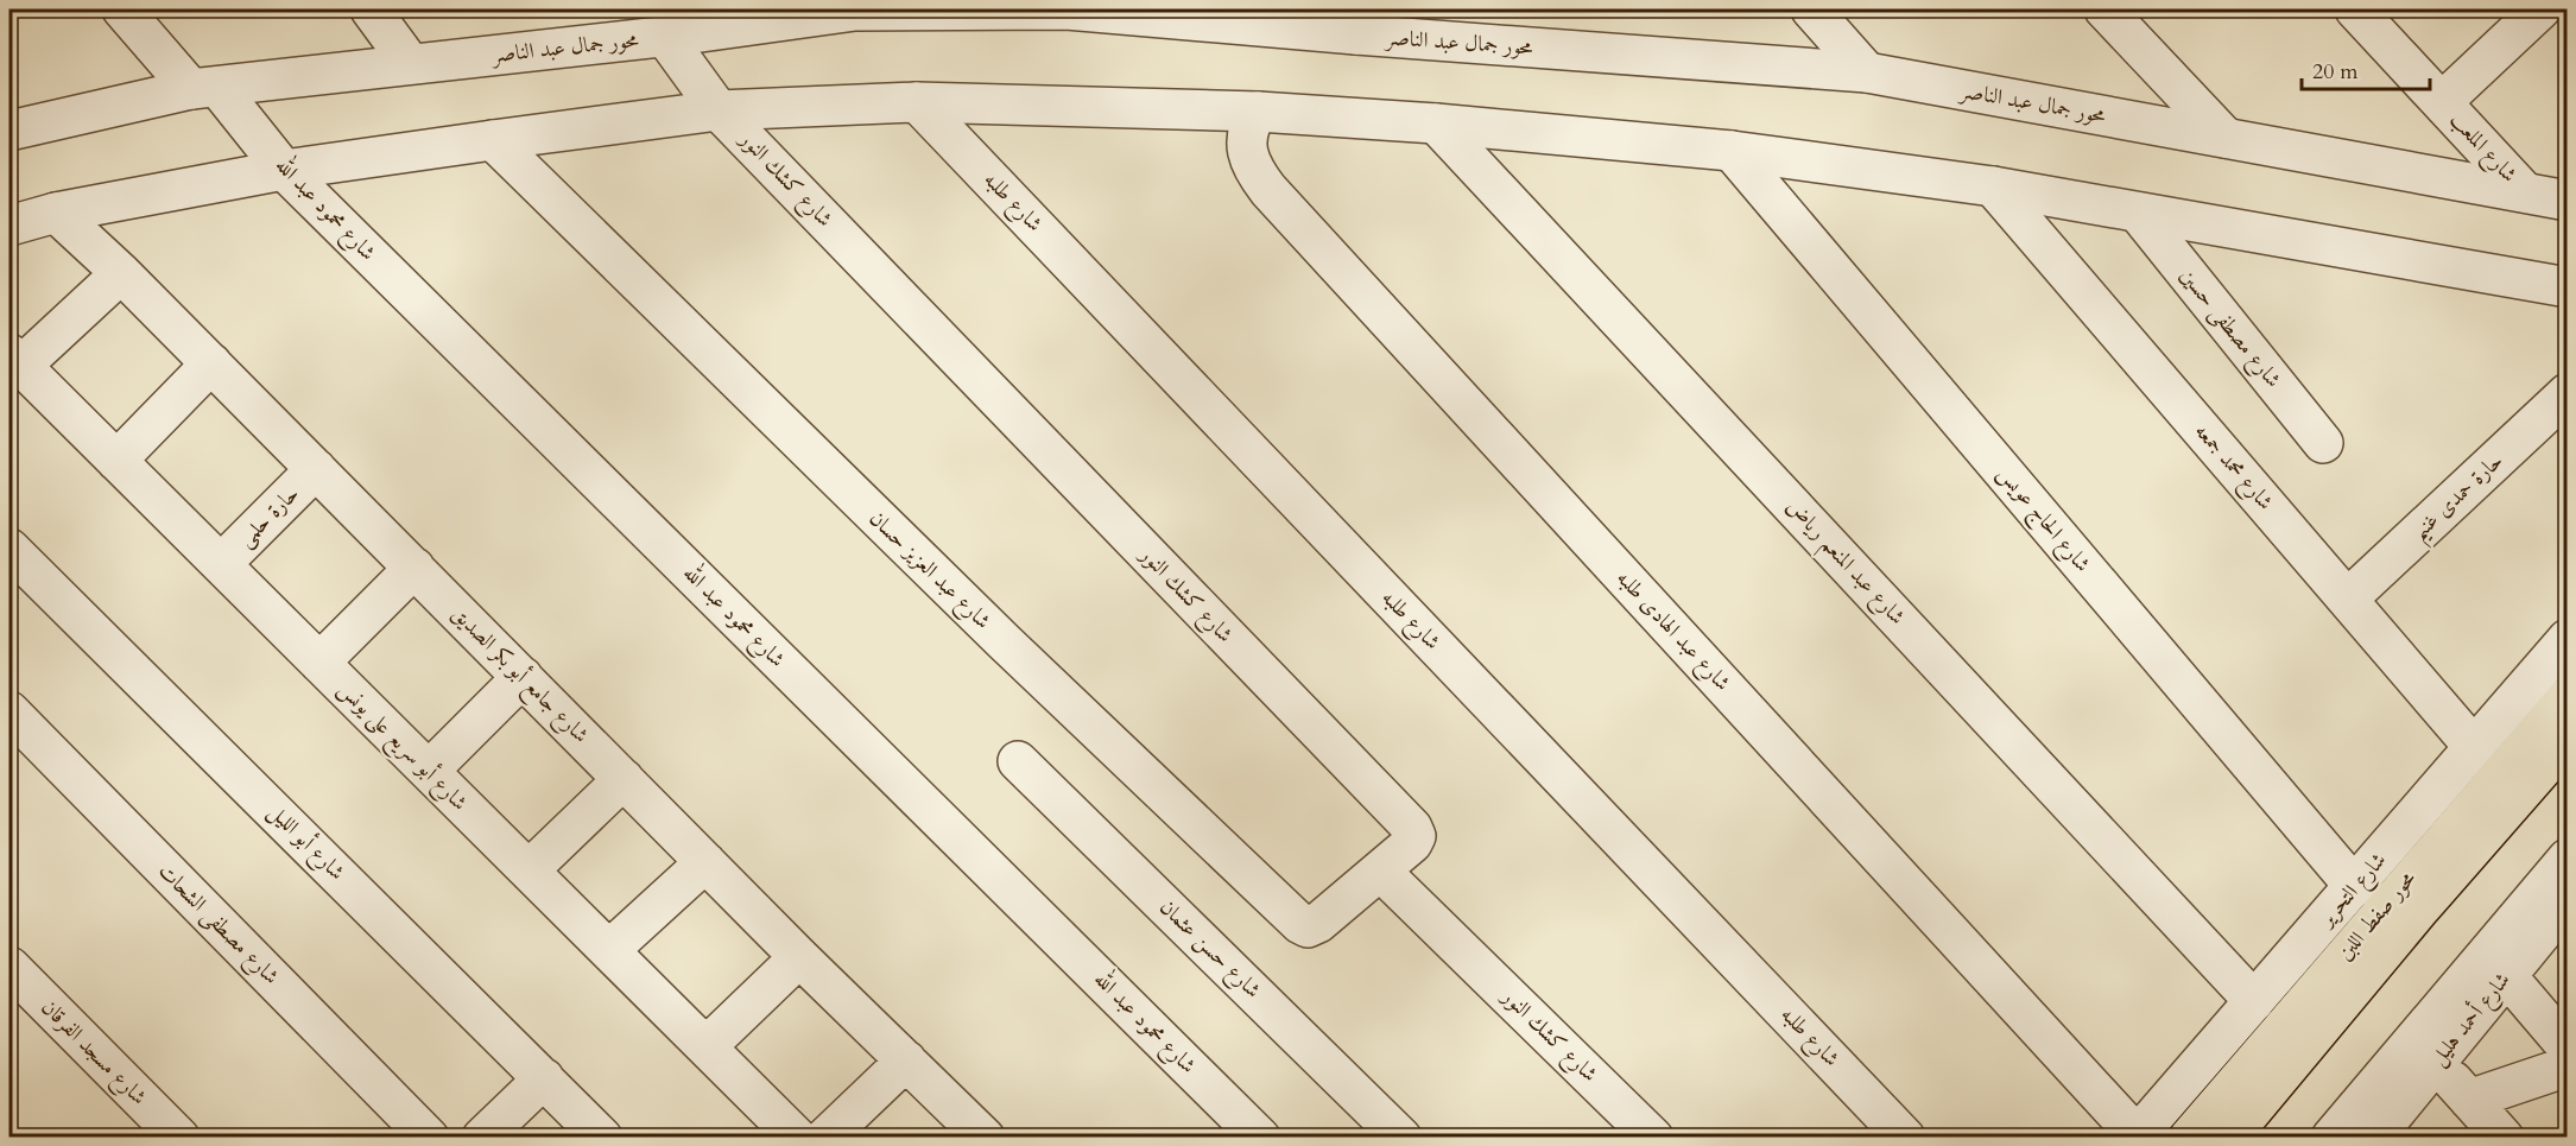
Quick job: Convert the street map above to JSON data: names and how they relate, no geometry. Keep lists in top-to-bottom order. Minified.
{"streets":{"main road":["محور صفط اللبن"],"street":["محور جمال عبد الناصر","شارع الملعب","شارع كشك النور","شارع طلبه","شارع محمود عبد الله","شارع مصطفى حسين","شارع محمد جمعه","حارة حمدى غنيم","حارة حلمى","شارع الحاج عويس","شارع عبد المنعم رياض","شارع عبد العزيز حسان","شارع عبد الهادى طلبه","شارع جامع أبو بكر الصديق","شارع أبو سريع على يونس","شارع أبو الليل","شارع التحرير","شارع مصطفى الشحات","شارع حسن عثمان","شارع أحمد هليل","شارع مسجد الفرقان"]},"crossings":[["محور جمال عبد الناصر","شارع الملعب"],["محور جمال عبد الناصر","شارع كشك النور"],["محور جمال عبد الناصر","شارع محمود عبد الله"],["شارع كشك النور","شارع عبد العزيز حسان"],["شارع محمد جمعه","حارة حمدى غنيم"],["شارع محمد جمعه","شارع التحرير"],["حارة حلمى","شارع جامع أبو بكر الصديق"],["حارة حلمى","شارع أبو سريع على يونس"],["شارع الحاج عويس","شارع التحرير"],["شارع عبد المنعم رياض","شارع التحرير"],["شارع عبد الهادى طلبه","شارع التحرير"]],"scale_bar":"20 m"}
